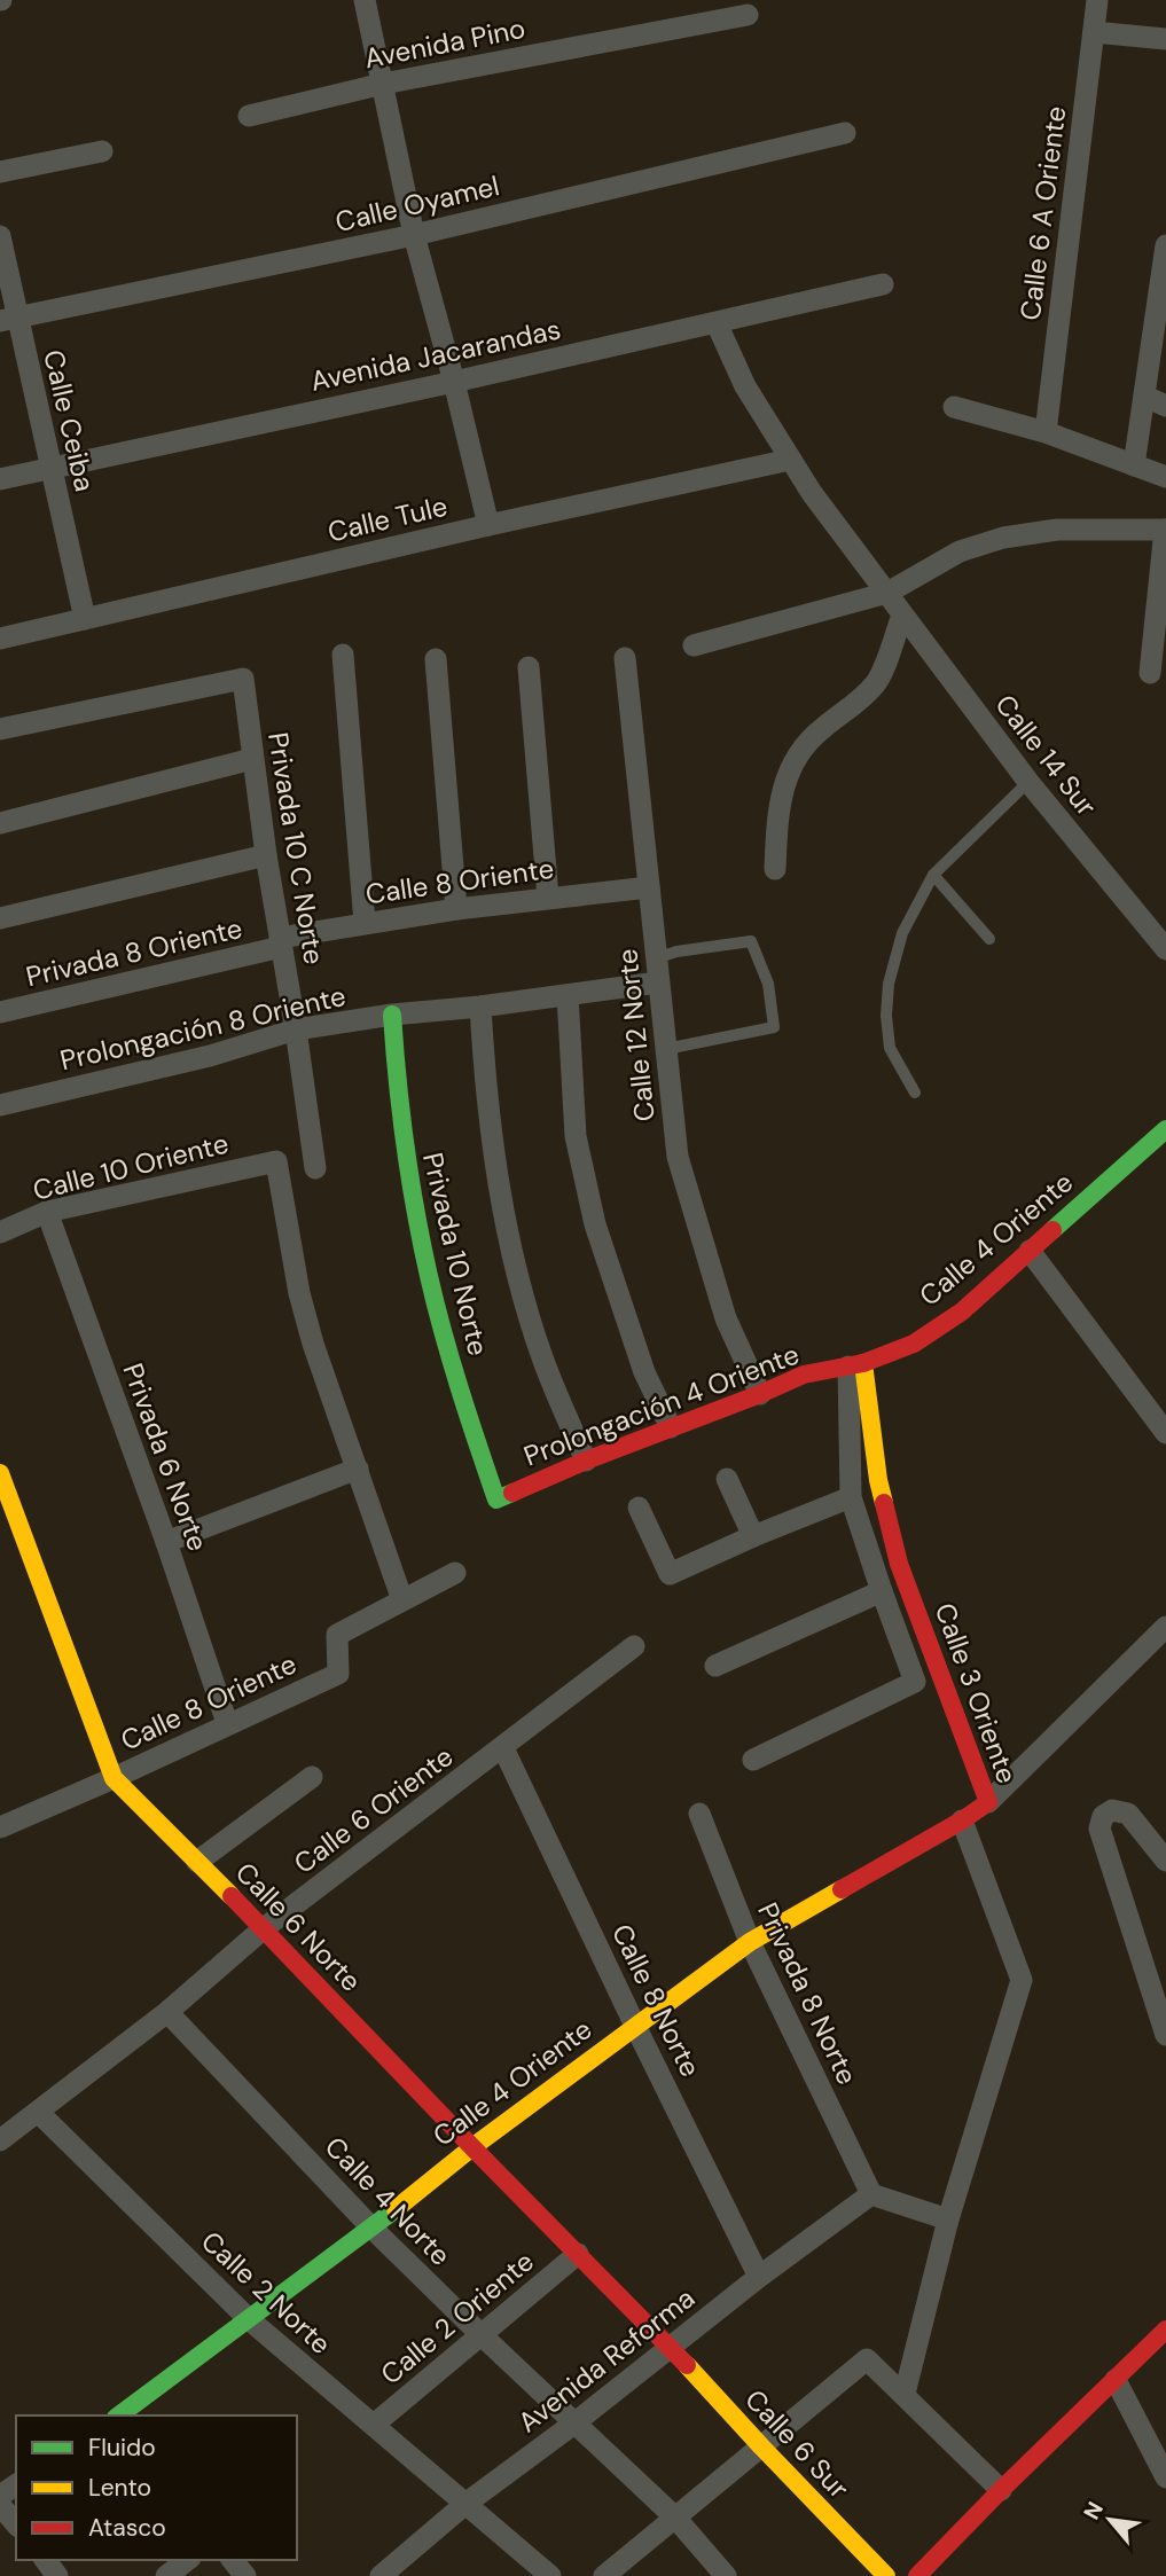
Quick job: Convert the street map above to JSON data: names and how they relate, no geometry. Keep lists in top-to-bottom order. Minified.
{"streets":{"street":["Avenida Pino","Calle Oyamel","Calle 6 A Oriente","Avenida Jacarandas","Calle Ceiba","Calle Tule","Calle 14 Sur","Privada 10 C Norte","Calle 8 Oriente","Privada 8 Oriente","Prolongación 8 Oriente","Calle 12 Norte","Calle 10 Oriente","Calle 4 Oriente","Privada 10 Norte","Prolongación 4 Oriente","Privada 6 Norte","Calle 3 Oriente","Calle 6 Oriente","Calle 6 Norte","Privada 8 Norte","Calle 8 Norte","Calle 4 Norte","Calle 2 Norte","Calle 2 Oriente","Avenida Reforma","Calle 6 Sur"]},"crossings":[["Calle Oyamel","Calle Ceiba"],["Avenida Jacarandas","Calle Ceiba"],["Avenida Jacarandas","Calle 14 Sur"],["Calle Ceiba","Calle Tule"],["Calle Tule","Calle 14 Sur"],["Privada 10 C Norte","Calle 8 Oriente"],["Privada 10 C Norte","Privada 8 Oriente"],["Privada 10 C Norte","Prolongación 8 Oriente"],["Calle 8 Oriente","Privada 8 Oriente"],["Calle 8 Oriente","Calle 12 Norte"],["Calle 8 Oriente","Privada 6 Norte"],["Calle 8 Oriente","Calle 6 Norte"],["Prolongación 8 Oriente","Calle 12 Norte"],["Prolongación 8 Oriente","Privada 10 Norte"],["Calle 12 Norte","Prolongación 4 Oriente"],["Calle 10 Oriente","Privada 6 Norte"],["Calle 4 Oriente","Prolongación 4 Oriente"],["Calle 4 Oriente","Calle 3 Oriente"],["Calle 4 Oriente","Calle 6 Norte"],["Calle 4 Oriente","Privada 8 Norte"],["Calle 4 Oriente","Calle 8 Norte"],["Calle 4 Oriente","Calle 4 Norte"],["Calle 4 Oriente","Calle 2 Norte"],["Privada 10 Norte","Prolongación 4 Oriente"],["Prolongación 4 Oriente","Calle 3 Oriente"],["Calle 6 Oriente","Calle 6 Norte"],["Calle 6 Oriente","Calle 8 Norte"],["Calle 6 Oriente","Calle 4 Norte"],["Calle 6 Oriente","Calle 2 Norte"],["Calle 6 Norte","Calle 2 Oriente"],["Calle 6 Norte","Avenida Reforma"],["Calle 6 Norte","Calle 6 Sur"],["Privada 8 Norte","Avenida Reforma"],["Calle 8 Norte","Avenida Reforma"],["Calle 4 Norte","Calle 2 Oriente"],["Calle 4 Norte","Avenida Reforma"],["Calle 2 Norte","Calle 2 Oriente"],["Calle 2 Norte","Avenida Reforma"],["Avenida Reforma","Calle 6 Sur"]],"legend":["Fluido","Lento","Atasco"],"north":"top left"}
